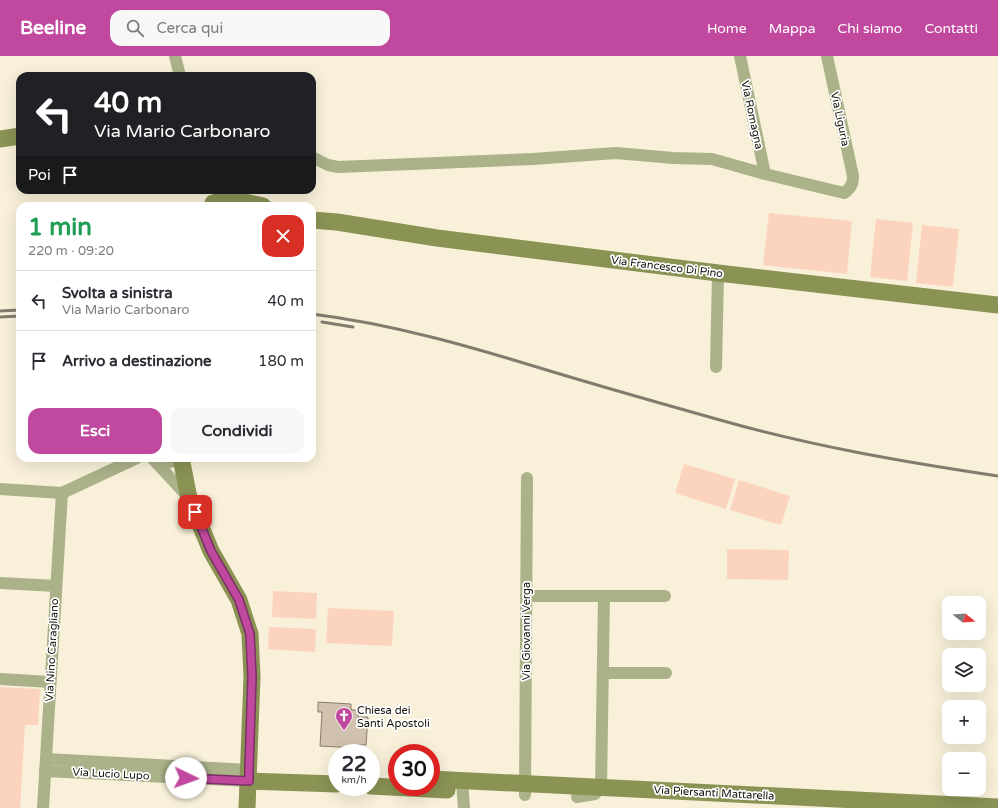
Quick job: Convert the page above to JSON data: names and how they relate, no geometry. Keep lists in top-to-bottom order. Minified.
{"streets":{"street":["Via Romagna","Via Liguria","Via Francesco Di Pino","Via Giovanni Verga","Via Nino Caragliano","Via Lucio Lupo","Via Piersanti Mattarella"]},"crossings":[["Via Romagna","Via Liguria"],["Via Giovanni Verga","Via Piersanti Mattarella"],["Via Nino Caragliano","Via Lucio Lupo"]],"places":{"church":["Chiesa dei Santi Apostoli"]},"north":"right","page":{"header":"Beeline","search":"Cerca qui","nav":["Home","Mappa","Chi siamo","Contatti"],"turn":["40 m","Via Mario Carbonaro"],"then":"Poi","heading":["1 min","220 m · 09:20"],"list":[{"name":"Svolta a sinistra","note":"Via Mario Carbonaro","value":"40 m"},{"name":"Arrivo a destinazione","value":"180 m"}],"buttons":["Esci","Condividi"],"map_buttons":["+","−"],"speed":"22 km/h","limit":"30"}}
